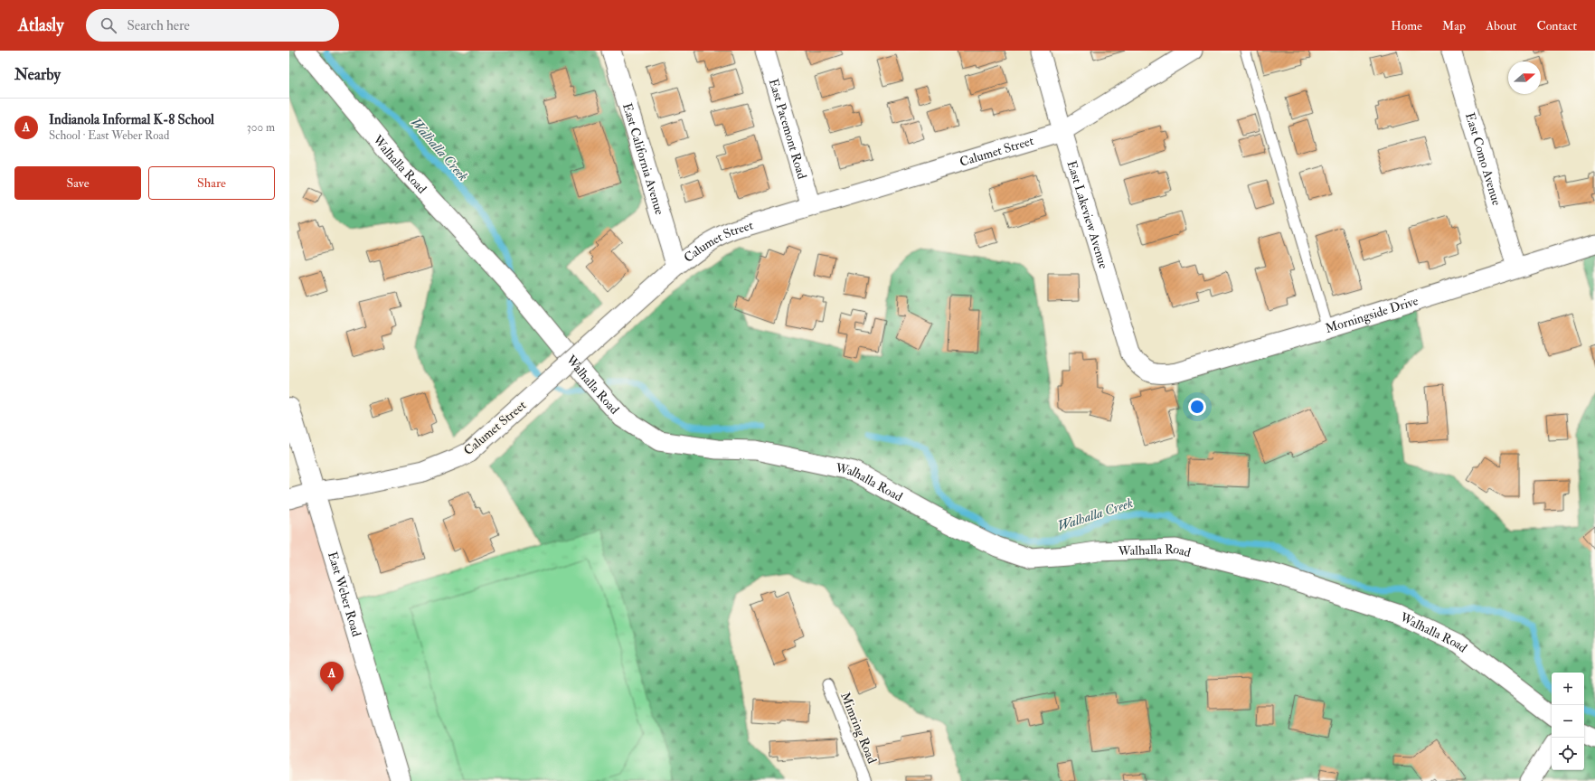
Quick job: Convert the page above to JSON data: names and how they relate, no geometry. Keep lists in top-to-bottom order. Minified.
{"streets":{"street":["East Pacemont Road","Calumet Street","East California Avenue","East Como Avenue","Walhalla Road","East Lakeview Avenue","Morningside Drive","East Weber Road"],"lane":["Mimring Road"]},"crossings":[["East Pacemont Road","Calumet Street"],["Calumet Street","East California Avenue"],["Calumet Street","East Lakeview Avenue"],["Calumet Street","East Weber Road"],["East Como Avenue","Morningside Drive"],["East Lakeview Avenue","Morningside Drive"]],"water":["Walhalla Creek"],"north":"right","page":{"header":"Atlasly","search":"Search here","nav":["Home","Map","About","Contact"],"heading":"Nearby","list":[{"mark":"A","name":"Indianola Informal K-8 School","note":"School · East Weber Road","value":"300 m"}],"buttons":["Save","Share"],"pins":"A","map_buttons":["+","−"]}}
